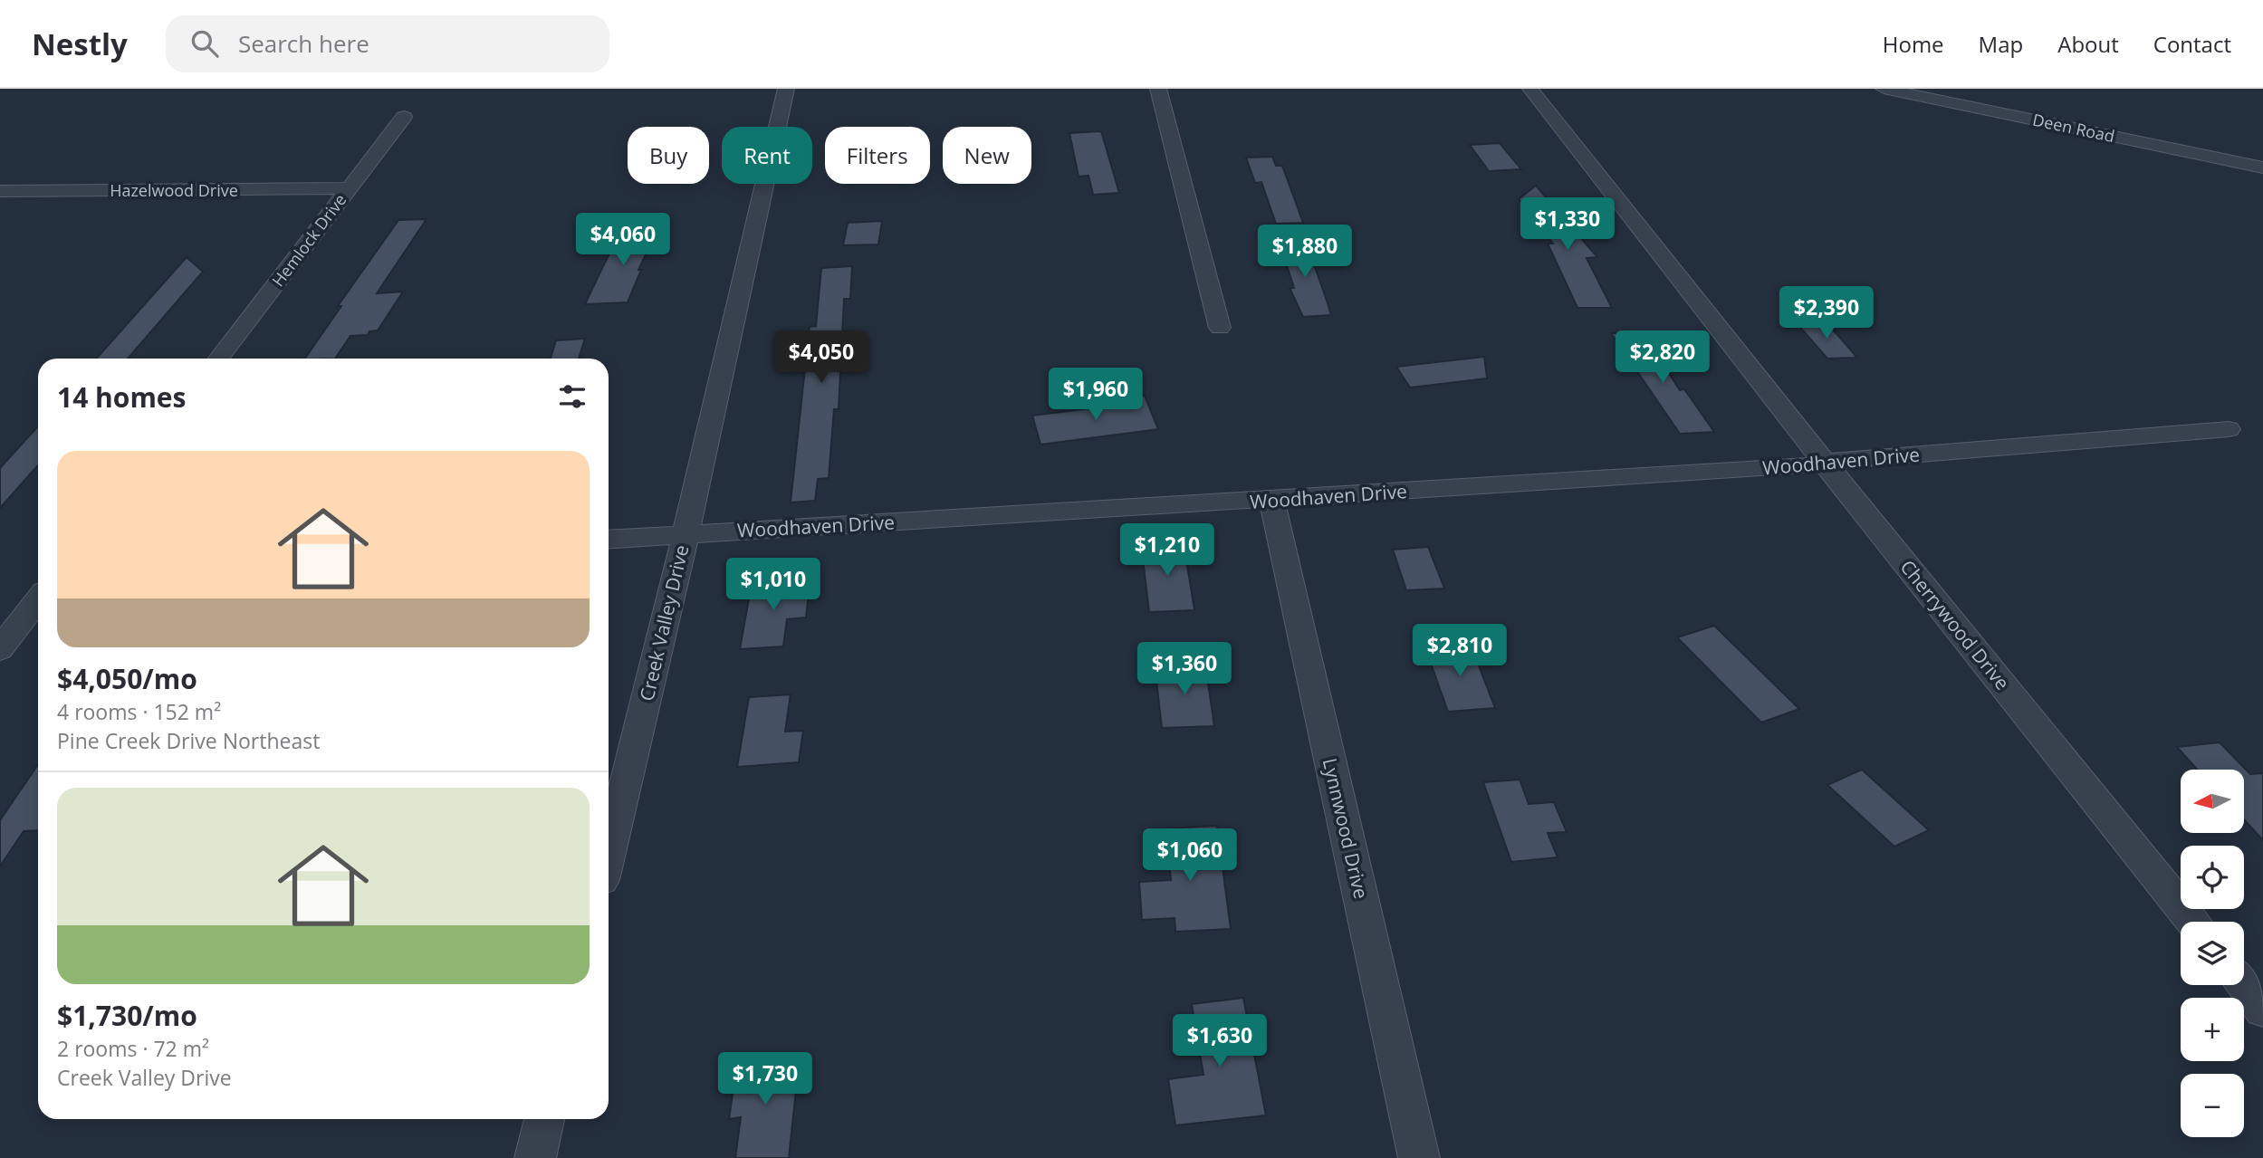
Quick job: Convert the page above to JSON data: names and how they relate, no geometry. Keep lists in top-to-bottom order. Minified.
{"streets":{"street":["Deen Road","Hazelwood Drive","Hemlock Drive","Woodhaven Drive","Creek Valley Drive","Cherrywood Drive","Lynnwood Drive"]},"crossings":[["Hazelwood Drive","Hemlock Drive"],["Woodhaven Drive","Creek Valley Drive"],["Woodhaven Drive","Cherrywood Drive"],["Woodhaven Drive","Lynnwood Drive"]],"north":"left","page":{"header":"Nestly","search":"Search here","nav":["Home","Map","About","Contact"],"chip":["Buy","Rent","Filters","New"],"price":["$1,330","$4,060","$1,880","$2,390","$4,050","$2,820","$1,960","$1,210","$1,010","$2,810","$1,360","$1,060","$1,630","$1,730"],"heading":"14 homes","list":[{"name":"$4,050/mo","note":"4 rooms · 152 m² · Pine Creek Drive Northeast"},{"name":"$1,730/mo","note":"2 rooms · 72 m² · Creek Valley Drive"}],"map_buttons":["+","−"]}}
